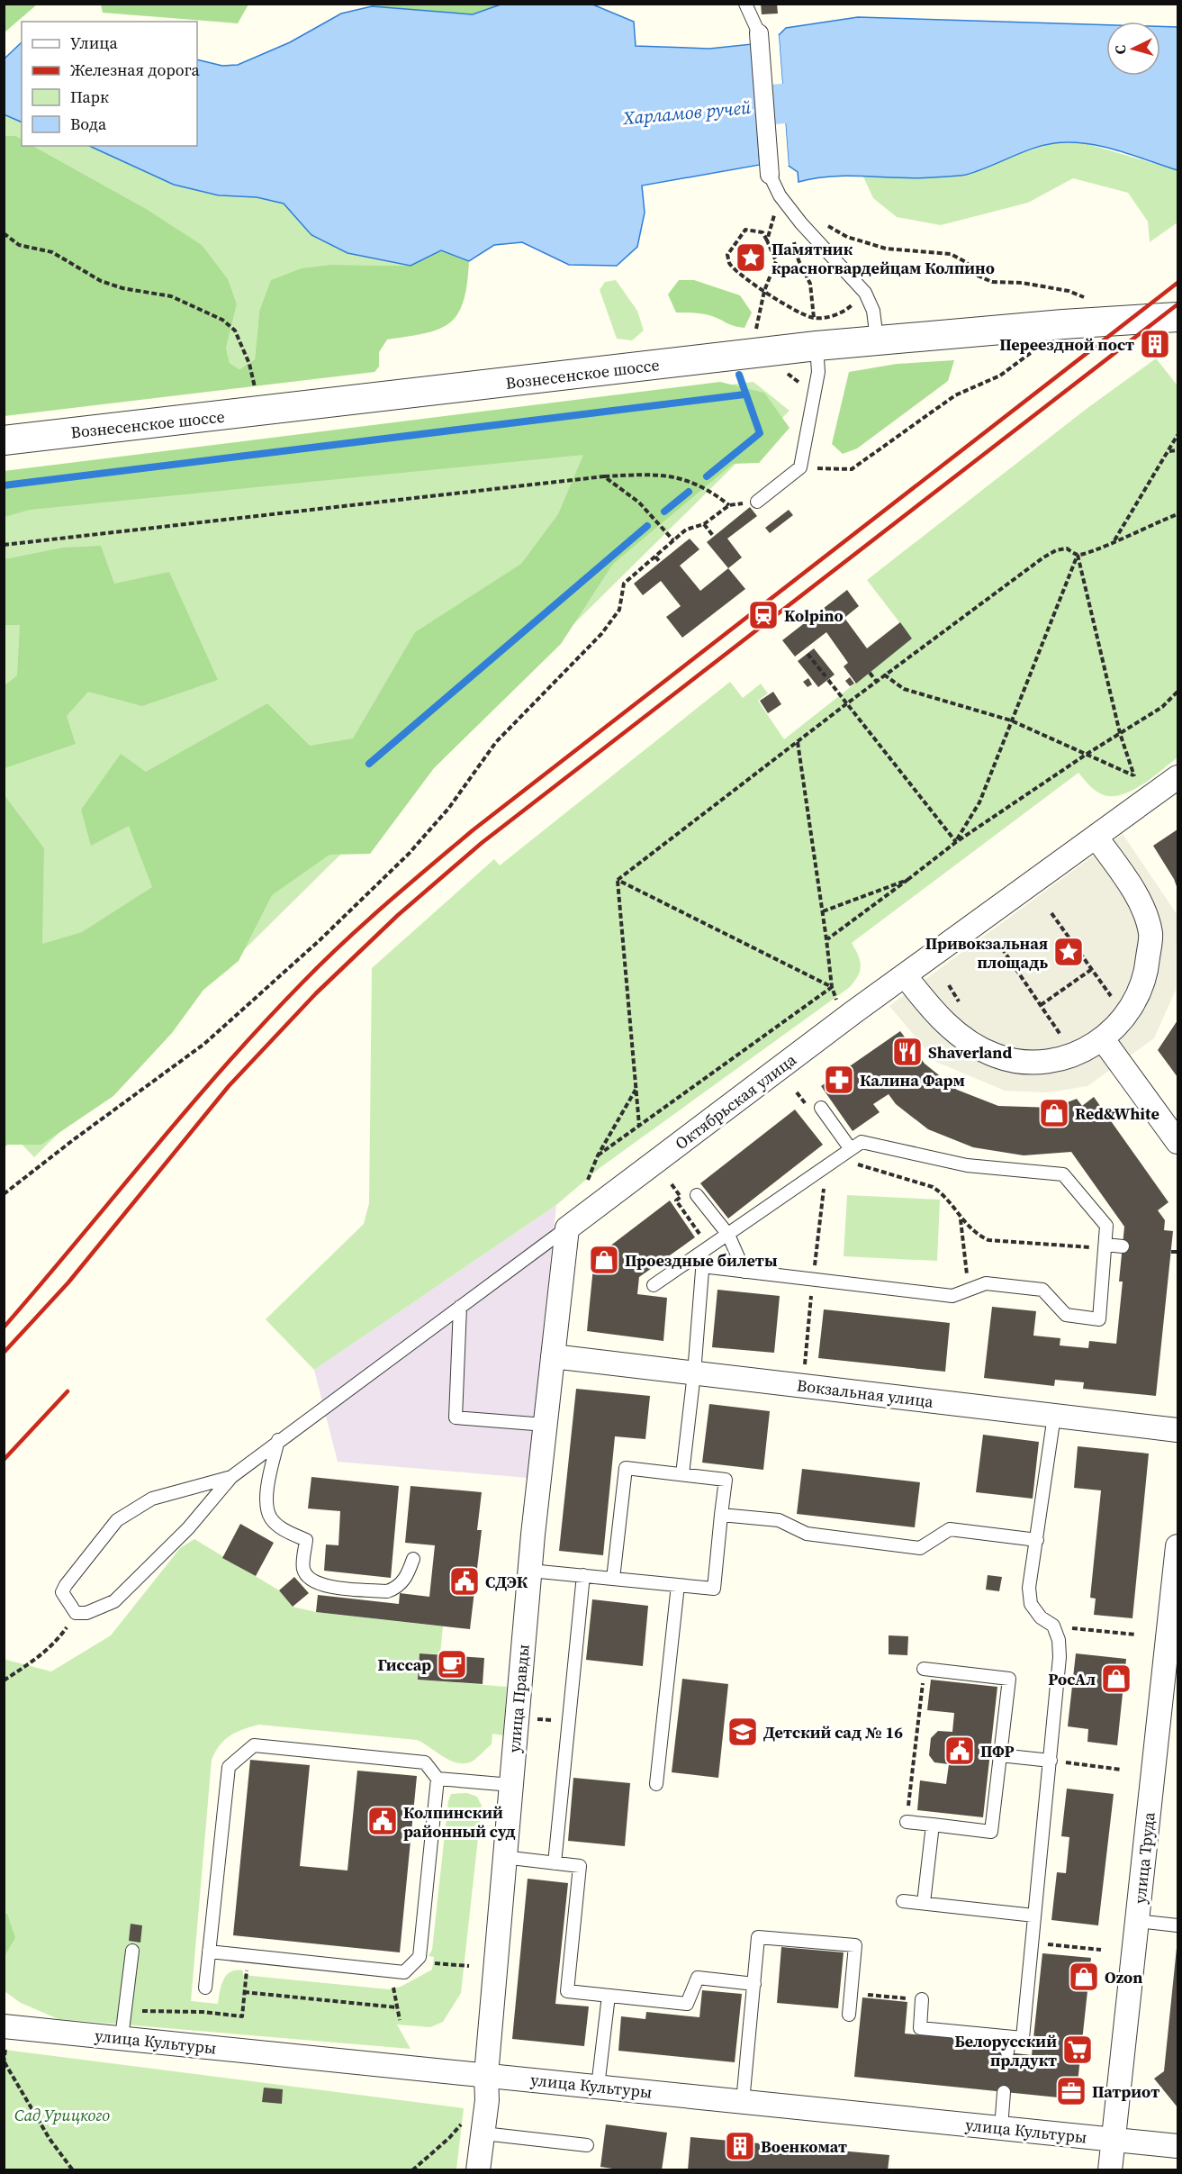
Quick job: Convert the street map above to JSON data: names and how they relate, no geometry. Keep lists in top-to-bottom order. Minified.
{"streets":{"street":["Вознесенское шоссе","Октябрьская улица","Вокзальная улица","улица Правды","улица Труда","улица Культуры"]},"crossings":[["Октябрьская улица","улица Правды"],["Вокзальная улица","улица Правды"],["улица Правды","улица Культуры"],["улица Труда","улица Культуры"]],"water":["Харламов ручей"],"parks":["Сад Урицкого"],"places":{"place":["Памятник красногвардейцам Колпино","Привокзальная площадь"],"building":["Переездной пост","Военкомат"],"station":["Kolpino"],"restaurant":["Shaverland"],"pharmacy":["Калина Фарм"],"shop":["Red&White","Проездные билеты","РосАл","Ozon"],"public building":["СДЭК","ПФР","Колпинский районный суд"],"cafe":["Гиссар"],"school or university":["Детский сад № 16"],"supermarket":["Белорусский прлдукт"],"office":["Патриот"]},"legend":["Улица","Железная дорога","Парк","Вода"],"north":"left"}
